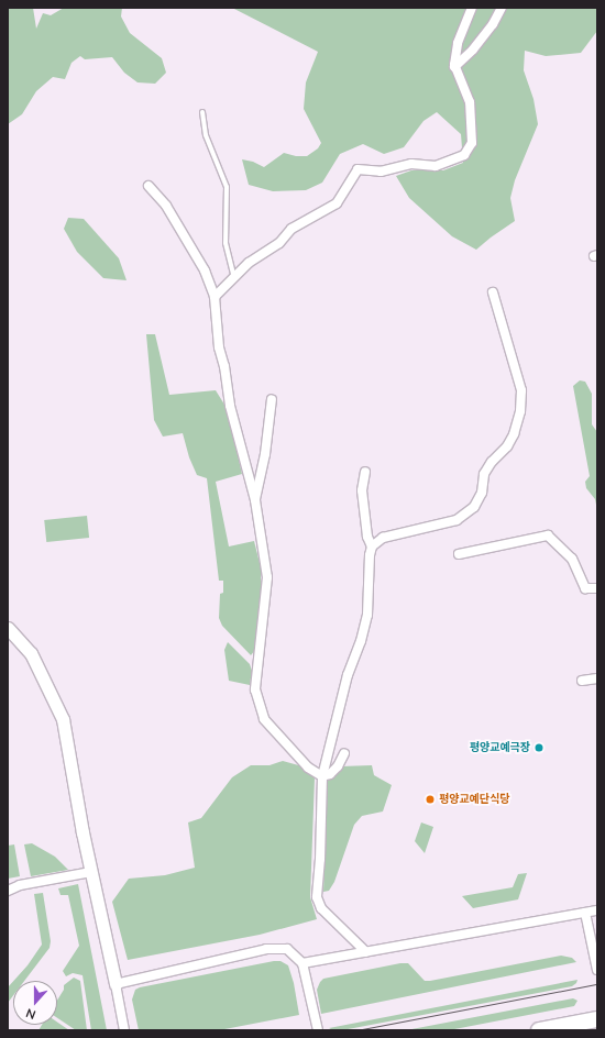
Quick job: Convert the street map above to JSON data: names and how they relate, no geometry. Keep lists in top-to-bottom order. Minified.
{"places":["평양교예극장","평양교예단식당"],"north":"bottom"}
